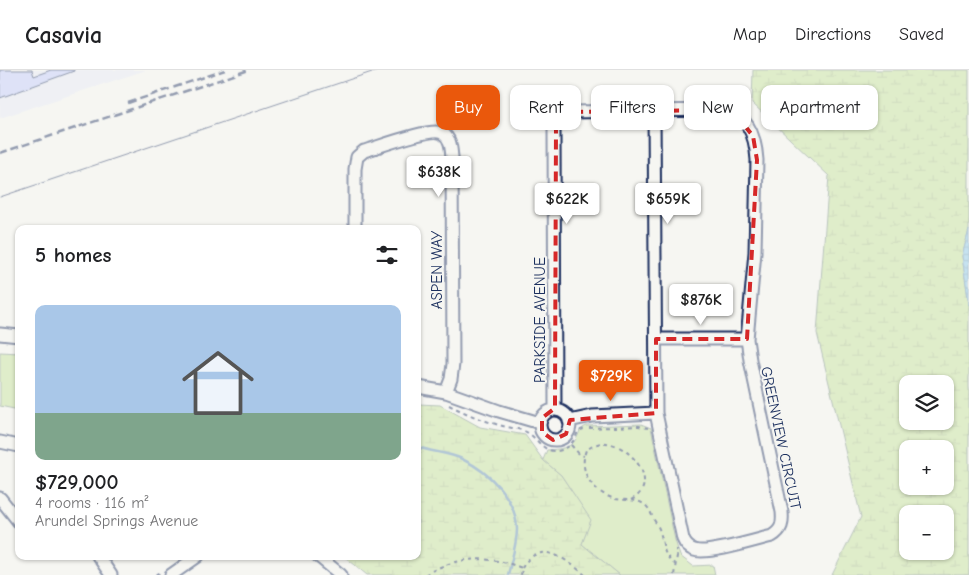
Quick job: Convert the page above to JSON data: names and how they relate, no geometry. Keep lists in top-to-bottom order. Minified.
{"streets":{"street":["ASPEN WAY","PARKSIDE AVENUE","GREENVIEW CIRCUIT"]},"page":{"header":"Casavia","nav":["Map","Directions","Saved"],"chip":["Buy","Rent","Filters","New","Apartment"],"price":["$638K","$622K","$659K","$876K","$729K"],"heading":"5 homes","list":[{"name":"$729,000","note":"4 rooms · 116 m² · Arundel Springs Avenue"}],"map_buttons":["+","−"]}}
